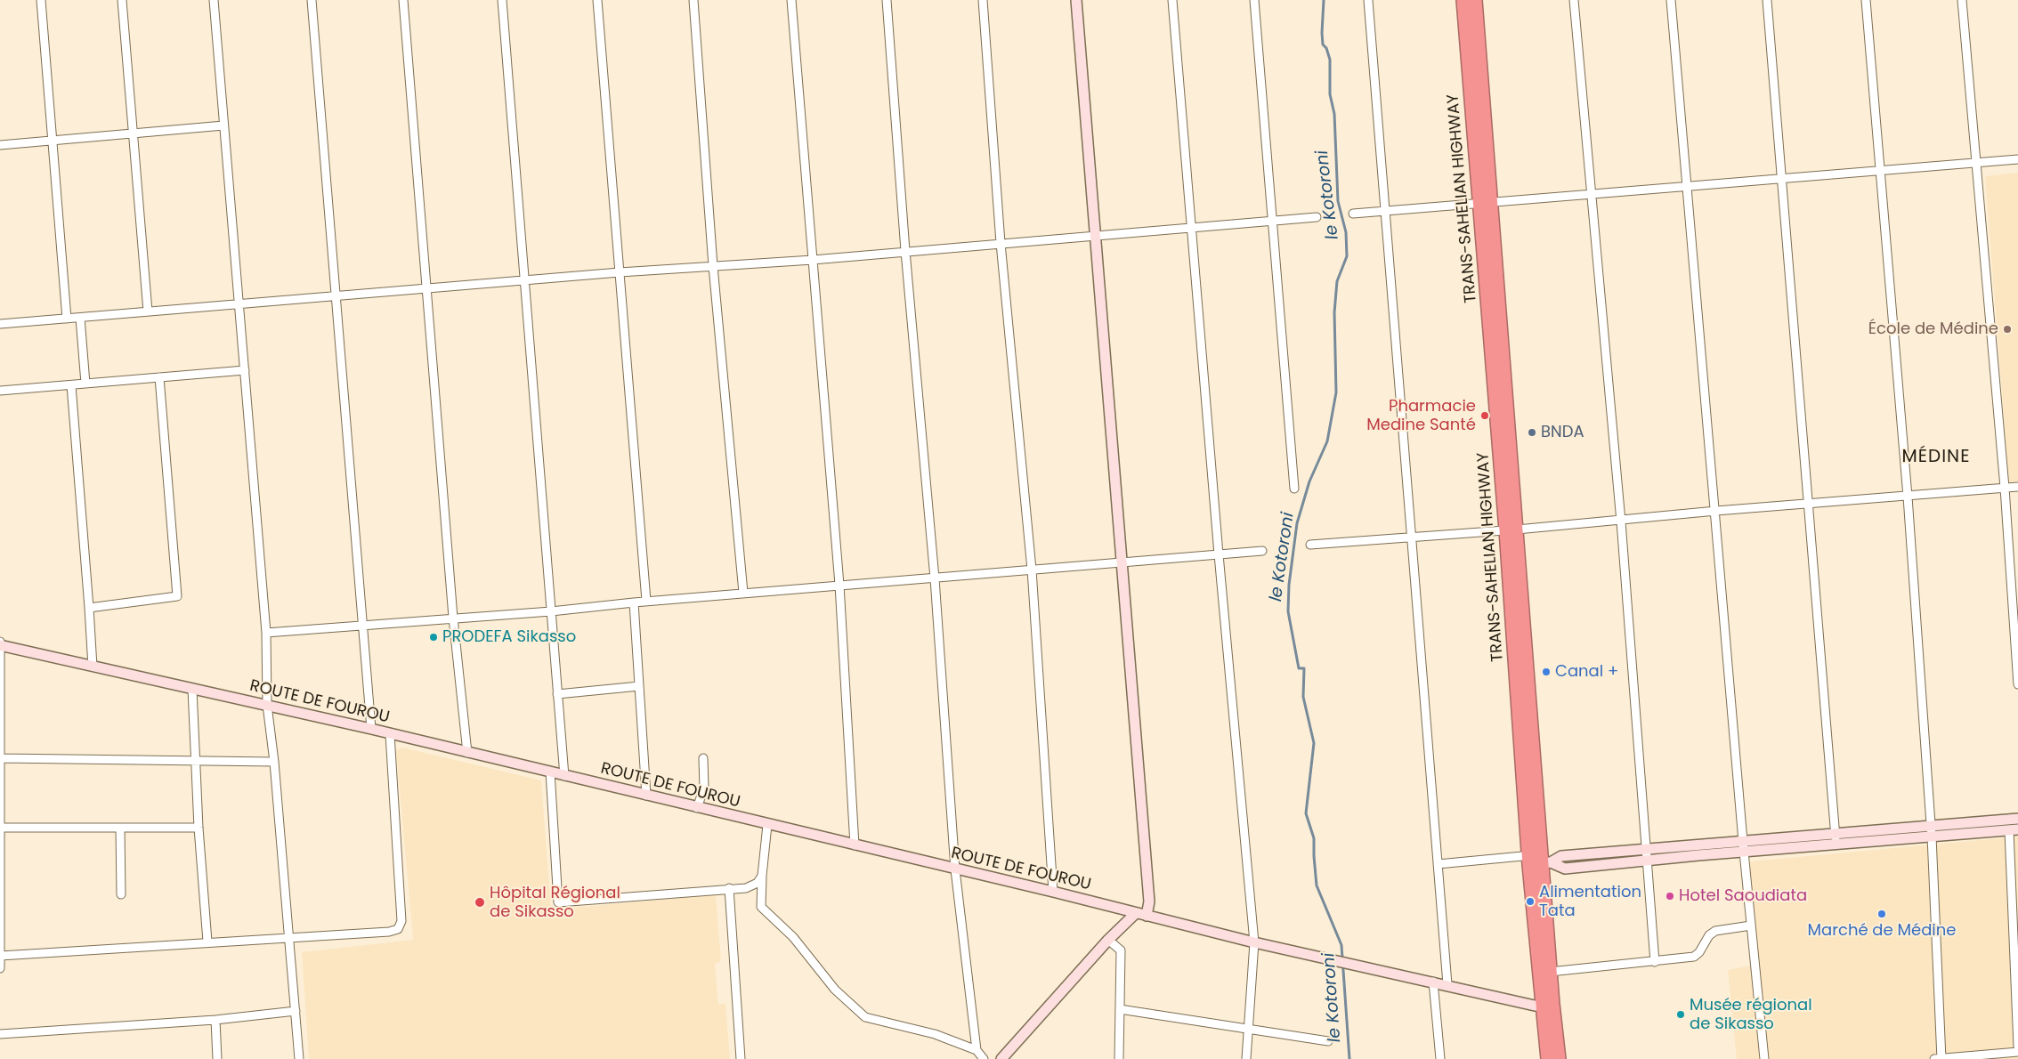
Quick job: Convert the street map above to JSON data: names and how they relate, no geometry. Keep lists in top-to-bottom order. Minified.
{"streets":{"highway":["TRANS-SAHELIAN HIGHWAY"],"street":["ROUTE DE FOUROU"]},"crossings":[["TRANS-SAHELIAN HIGHWAY","ROUTE DE FOUROU"]],"districts":["MÉDINE"],"water":["le Kotoroni"],"places":["École de Médine","Pharmacie Medine Santé","BNDA","PRODEFA Sikasso","Canal +","Hotel Saoudiata","Alimentation Tata","Hôpital Régional de Sikasso","Marché de Médine","Musée régional de Sikasso"]}
